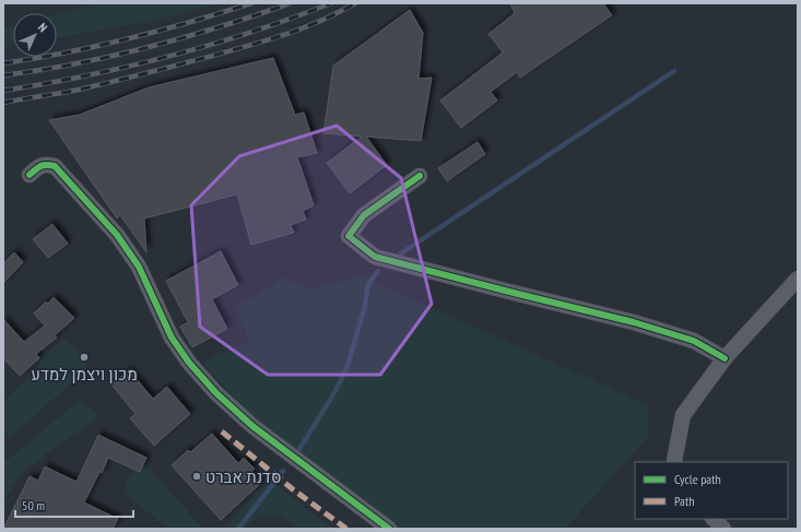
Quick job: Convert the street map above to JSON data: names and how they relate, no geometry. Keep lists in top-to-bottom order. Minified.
{"places":["מכון ויצמן למדע","סדנת אברט"],"legend":["Cycle path","Path"],"scale_bar":"50 m","north":"top right"}
